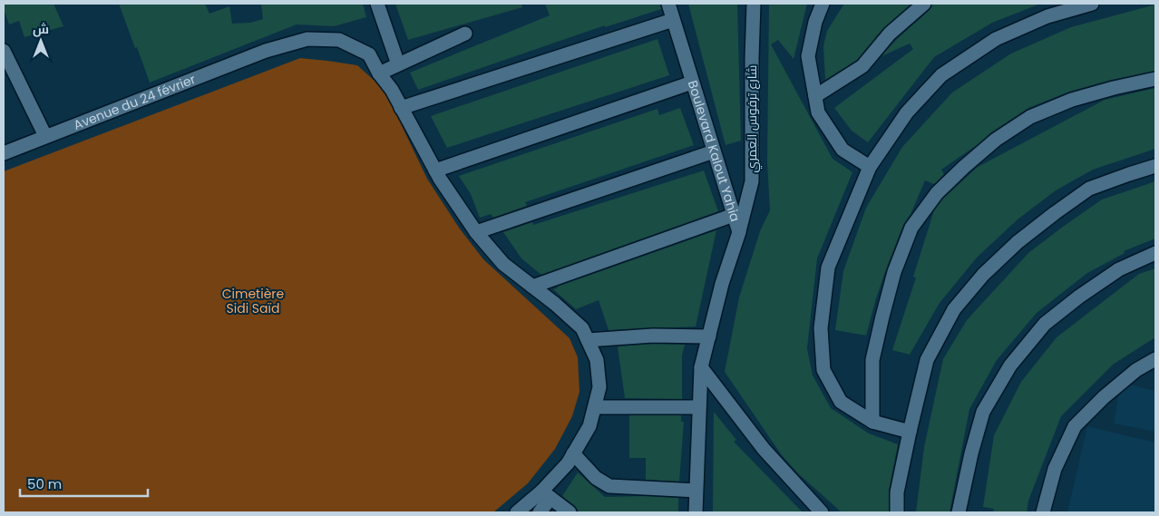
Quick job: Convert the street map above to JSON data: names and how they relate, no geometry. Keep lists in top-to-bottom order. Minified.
{"streets":{"street":["Avenue du 24 février","شارع ترفوس العمري","Boulevard Kalout Yahia"]},"crossings":[["شارع ترفوس العمري","Boulevard Kalout Yahia"]],"parks":["Cimetière Sidi Saïd"],"scale_bar":"50 m","north":"top"}
